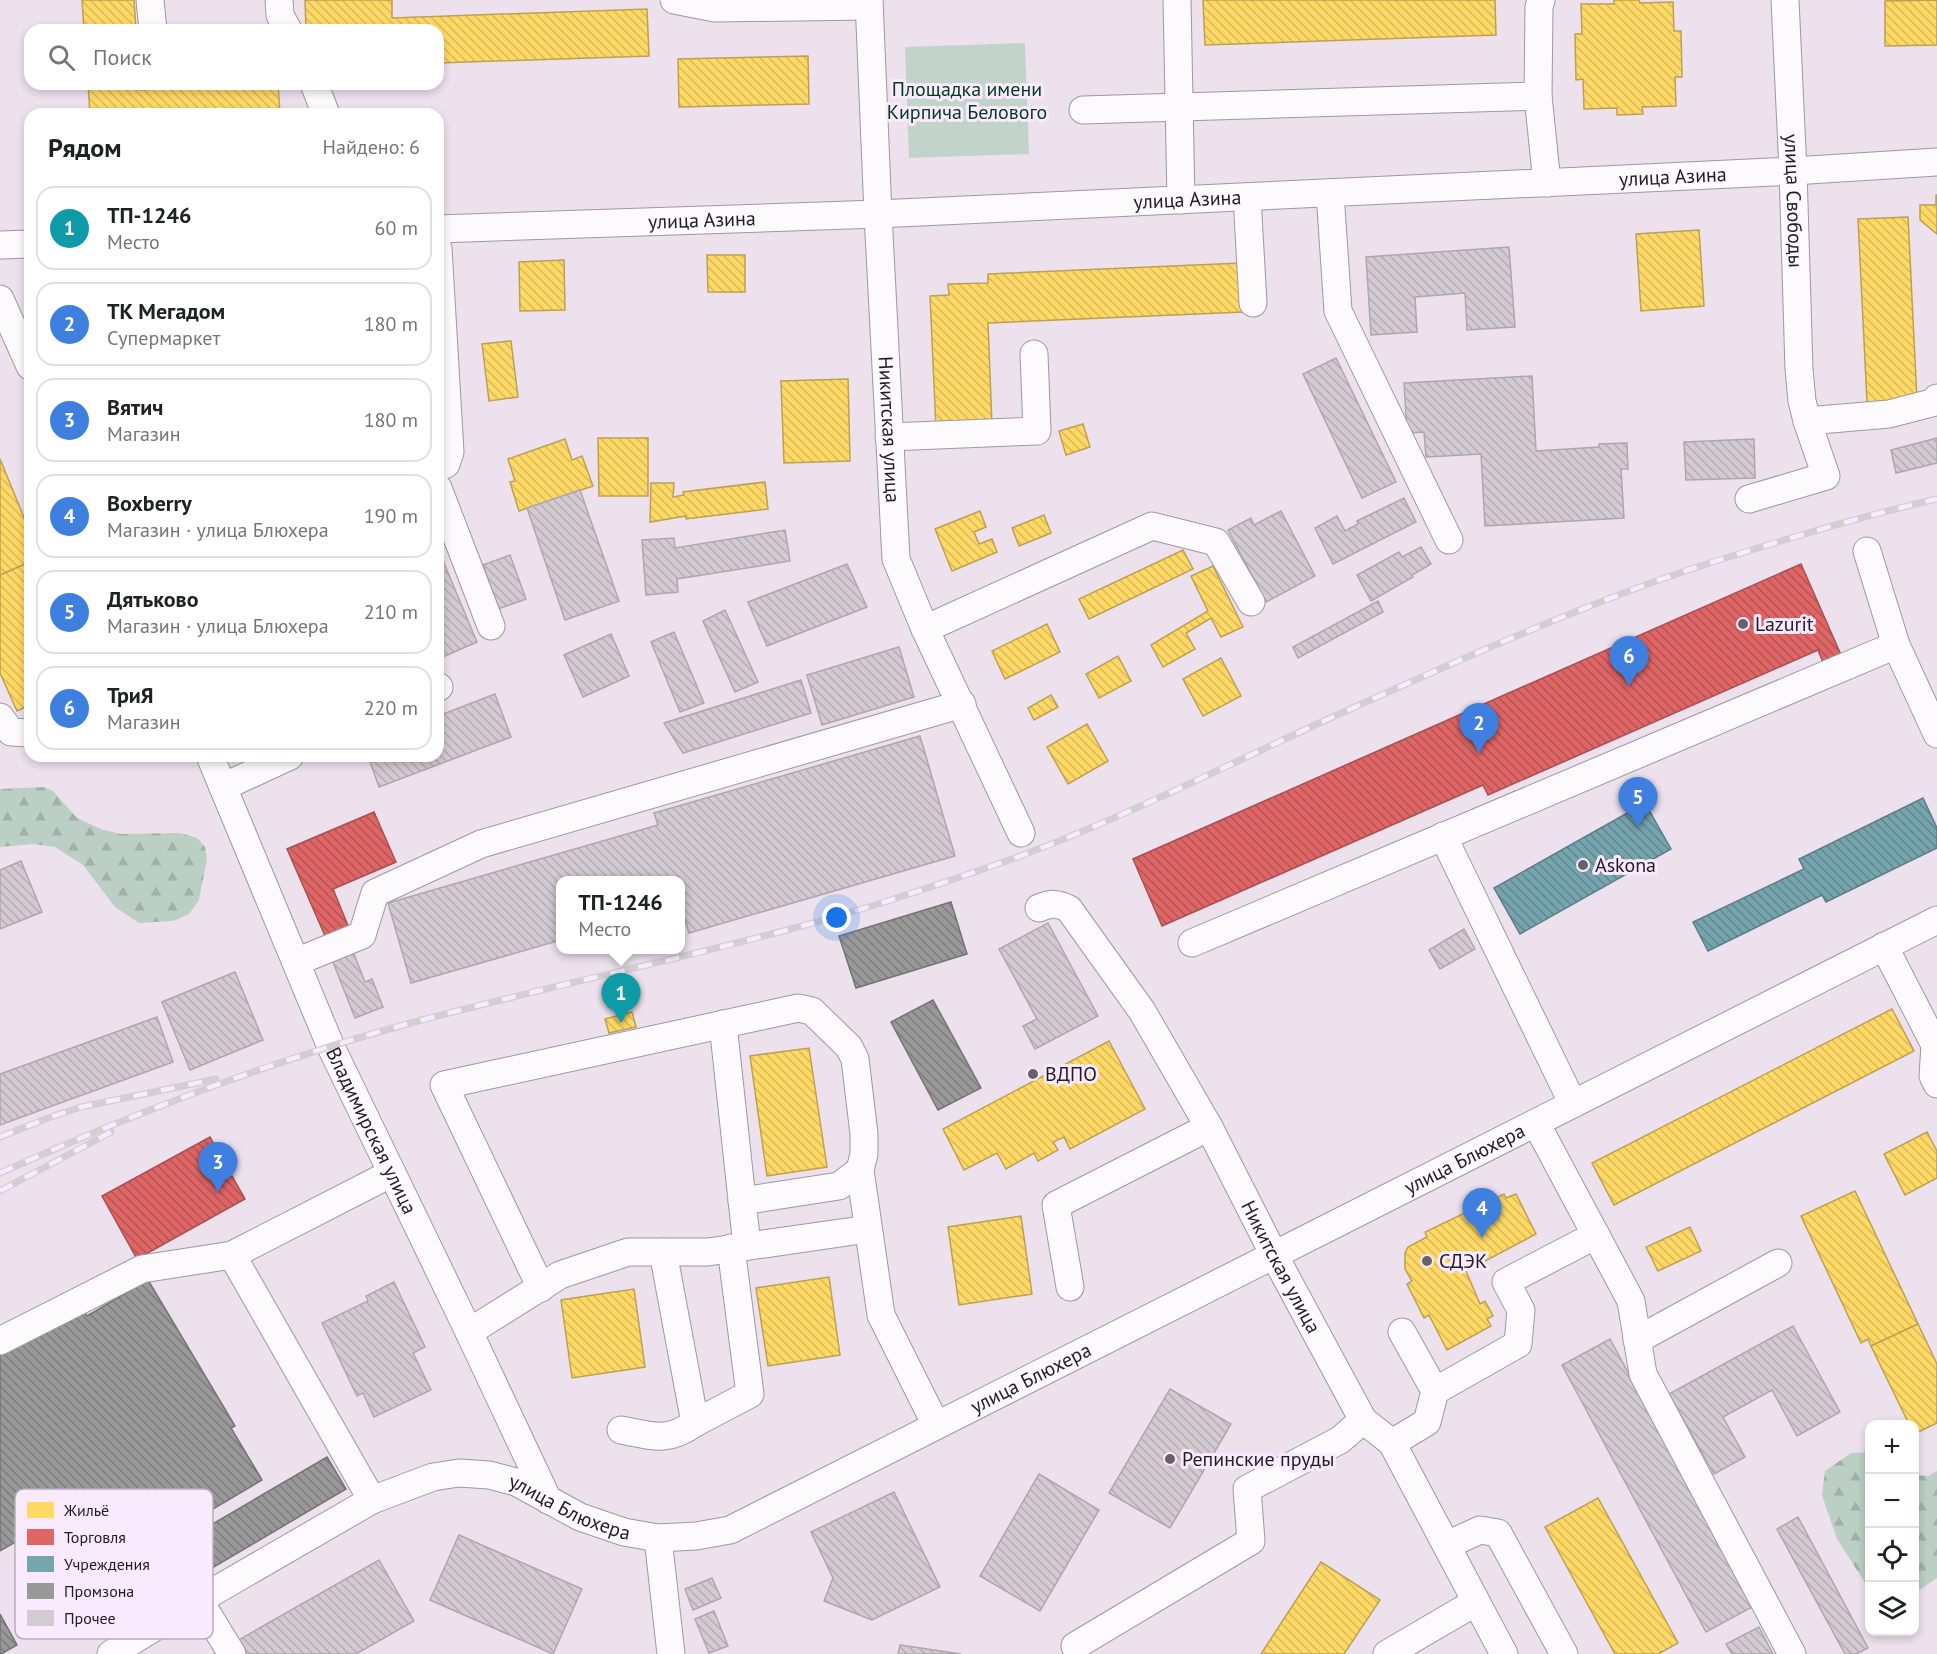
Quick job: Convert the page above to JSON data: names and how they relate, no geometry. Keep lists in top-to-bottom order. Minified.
{"streets":{"street":["улица Азина","улица Свободы","Никитская улица","Владимирская улица","улица Блюхера"]},"crossings":[["улица Азина","улица Свободы"],["улица Азина","Никитская улица"],["Никитская улица","улица Блюхера"],["Владимирская улица","улица Блюхера"]],"parks":["Площадка имени Кирпича Белового"],"places":["Lazurit","Askona","ВДПО","СДЭК","Репинские пруды"],"legend":["Жильё","Торговля","Учреждения","Промзона","Прочее"],"page":{"search":"Поиск","heading":["Рядом","Найдено: 6"],"list":[{"mark":"1","name":"ТП-1246","note":"Место","value":"60 m"},{"mark":"2","name":"ТК Мегадом","note":"Супермаркет","value":"180 m"},{"mark":"3","name":"Вятич","note":"Магазин","value":"180 m"},{"mark":"4","name":"Boxberry","note":"Магазин · улица Блюхера","value":"190 m"},{"mark":"5","name":"Дятьково","note":"Магазин · улица Блюхера","value":"210 m"},{"mark":"6","name":"ТриЯ","note":"Магазин","value":"220 m"}],"pins":["6","2","5","1","3","4"],"popup":["ТП-1246","Место"],"map_buttons":["+","−"]}}
